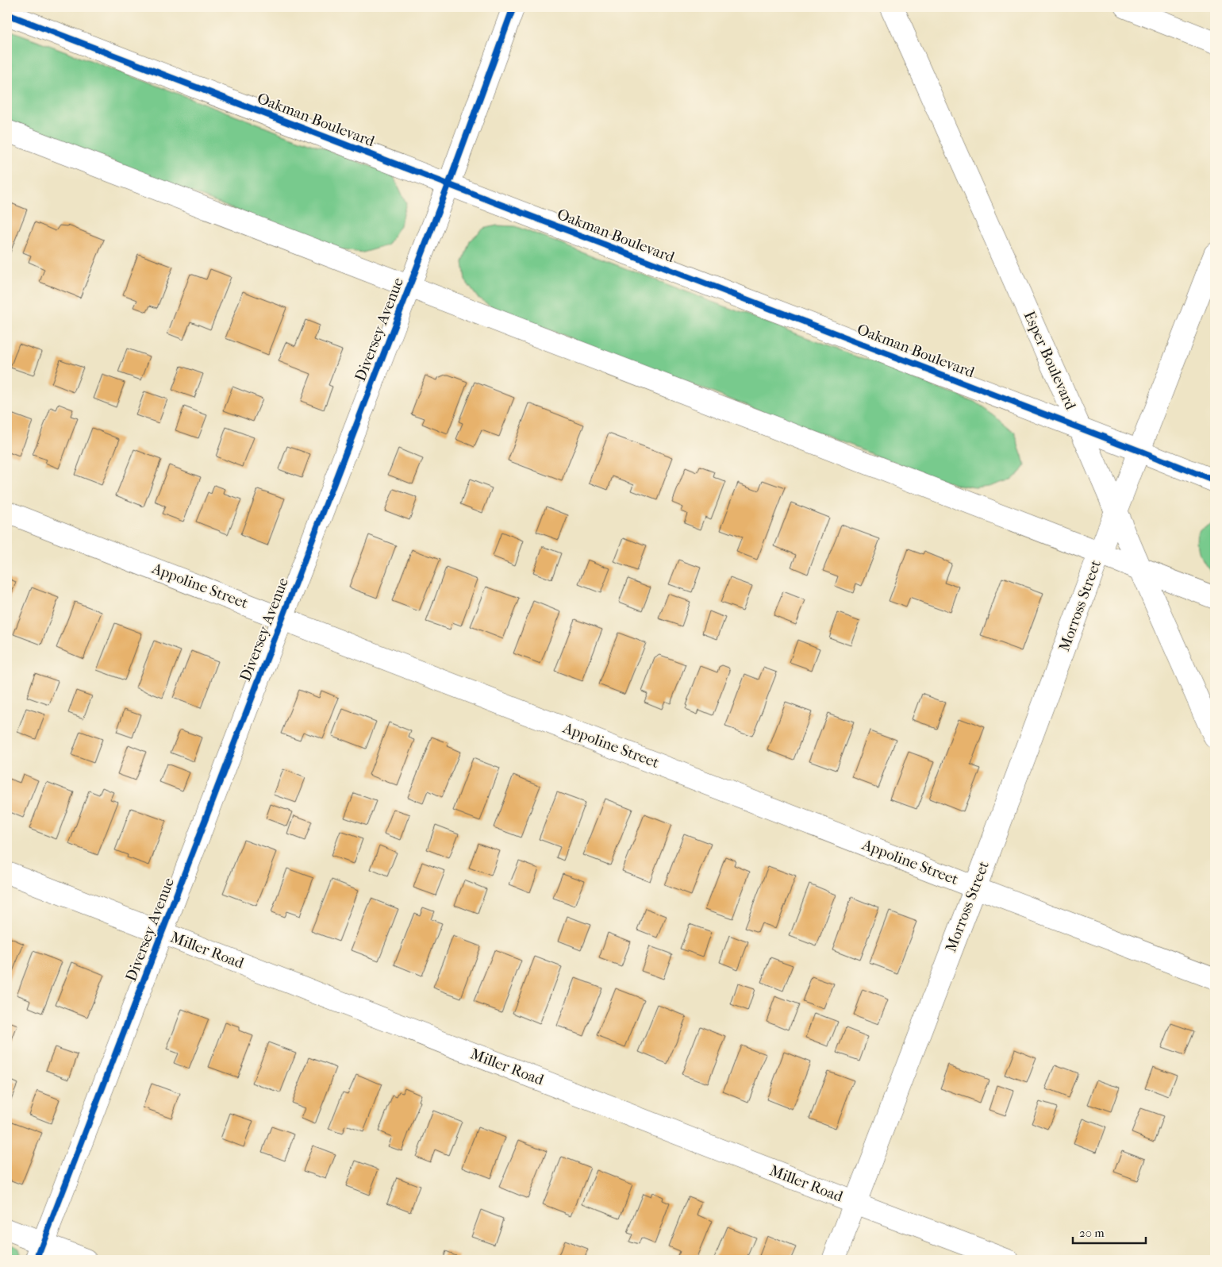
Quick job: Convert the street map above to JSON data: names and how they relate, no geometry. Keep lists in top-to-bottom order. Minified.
{"streets":{"street":["Oakman Boulevard","Diversey Avenue","Esper Boulevard","Appoline Street","Morross Street","Miller Road"]},"crossings":[["Oakman Boulevard","Diversey Avenue"],["Oakman Boulevard","Esper Boulevard"],["Oakman Boulevard","Morross Street"],["Diversey Avenue","Appoline Street"],["Diversey Avenue","Miller Road"],["Esper Boulevard","Morross Street"],["Appoline Street","Morross Street"],["Morross Street","Miller Road"]],"scale_bar":"20 m"}
